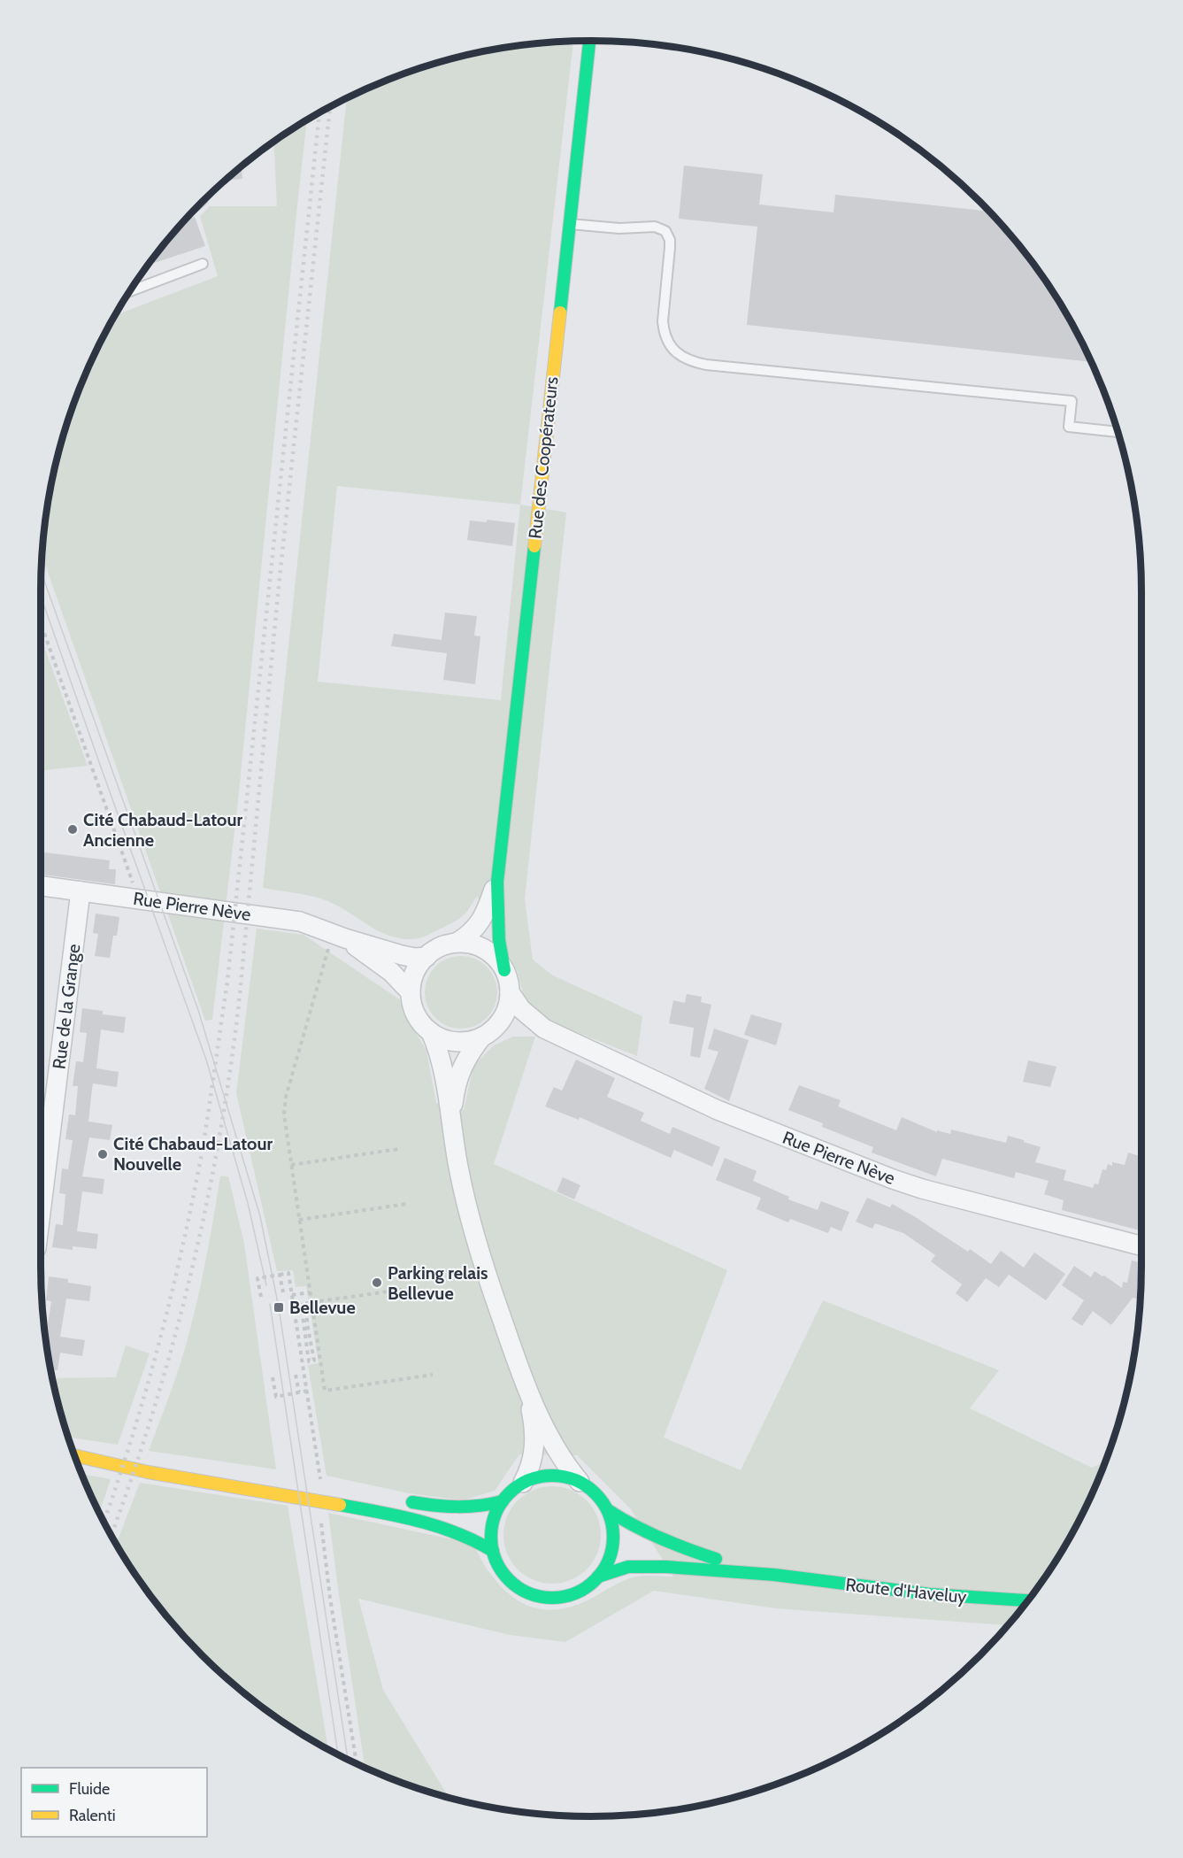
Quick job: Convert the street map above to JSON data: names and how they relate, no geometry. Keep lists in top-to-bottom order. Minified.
{"streets":{"main road":["Rue des Coopérateurs","Route d'Haveluy"],"street":["Rue Pierre Nève","Rue de la Grange"]},"crossings":[["Rue des Coopérateurs","Rue Pierre Nève"],["Rue Pierre Nève","Rue de la Grange"]],"places":{"other":["Cité Chabaud-Latour Ancienne","Cité Chabaud-Latour Nouvelle","Parking relais Bellevue"],"transit":["Bellevue"]},"legend":["Fluide","Ralenti"]}
